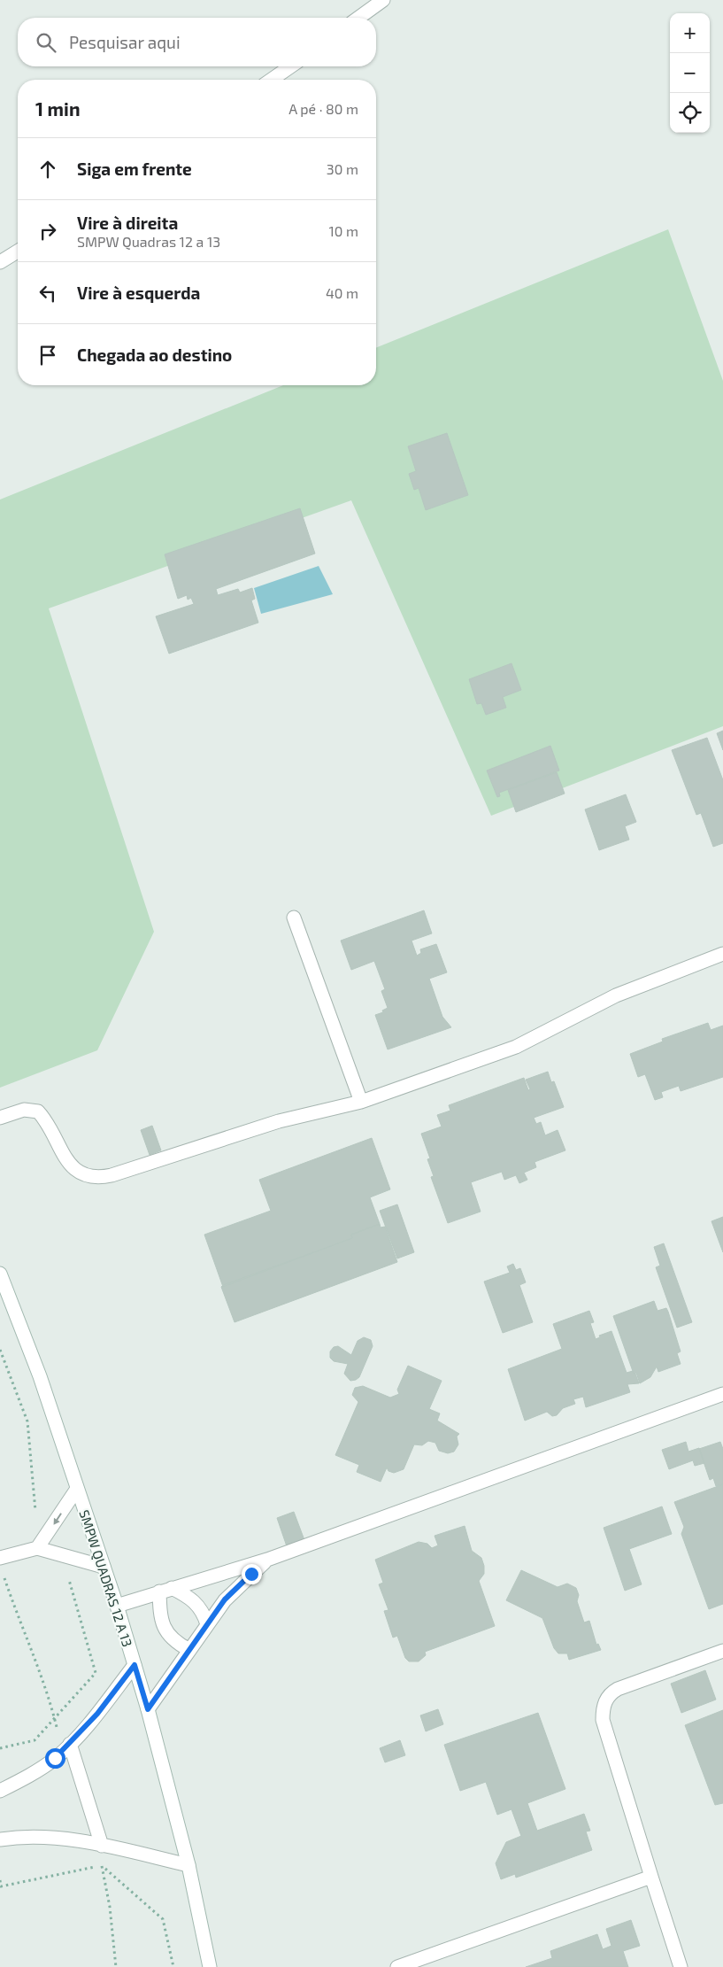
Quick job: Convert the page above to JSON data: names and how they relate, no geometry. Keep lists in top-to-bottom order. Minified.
{"streets":{"street":["SMPW QUADRAS 12 A 13"]},"page":{"map_buttons":["+","−"],"search":"Pesquisar aqui","heading":["1 min","A pé · 80 m"],"list":[["Siga em frente","30 m"],["Vire à direita","SMPW Quadras 12 a 13","10 m"],["Vire à esquerda","40 m"],"Chegada ao destino"]}}
